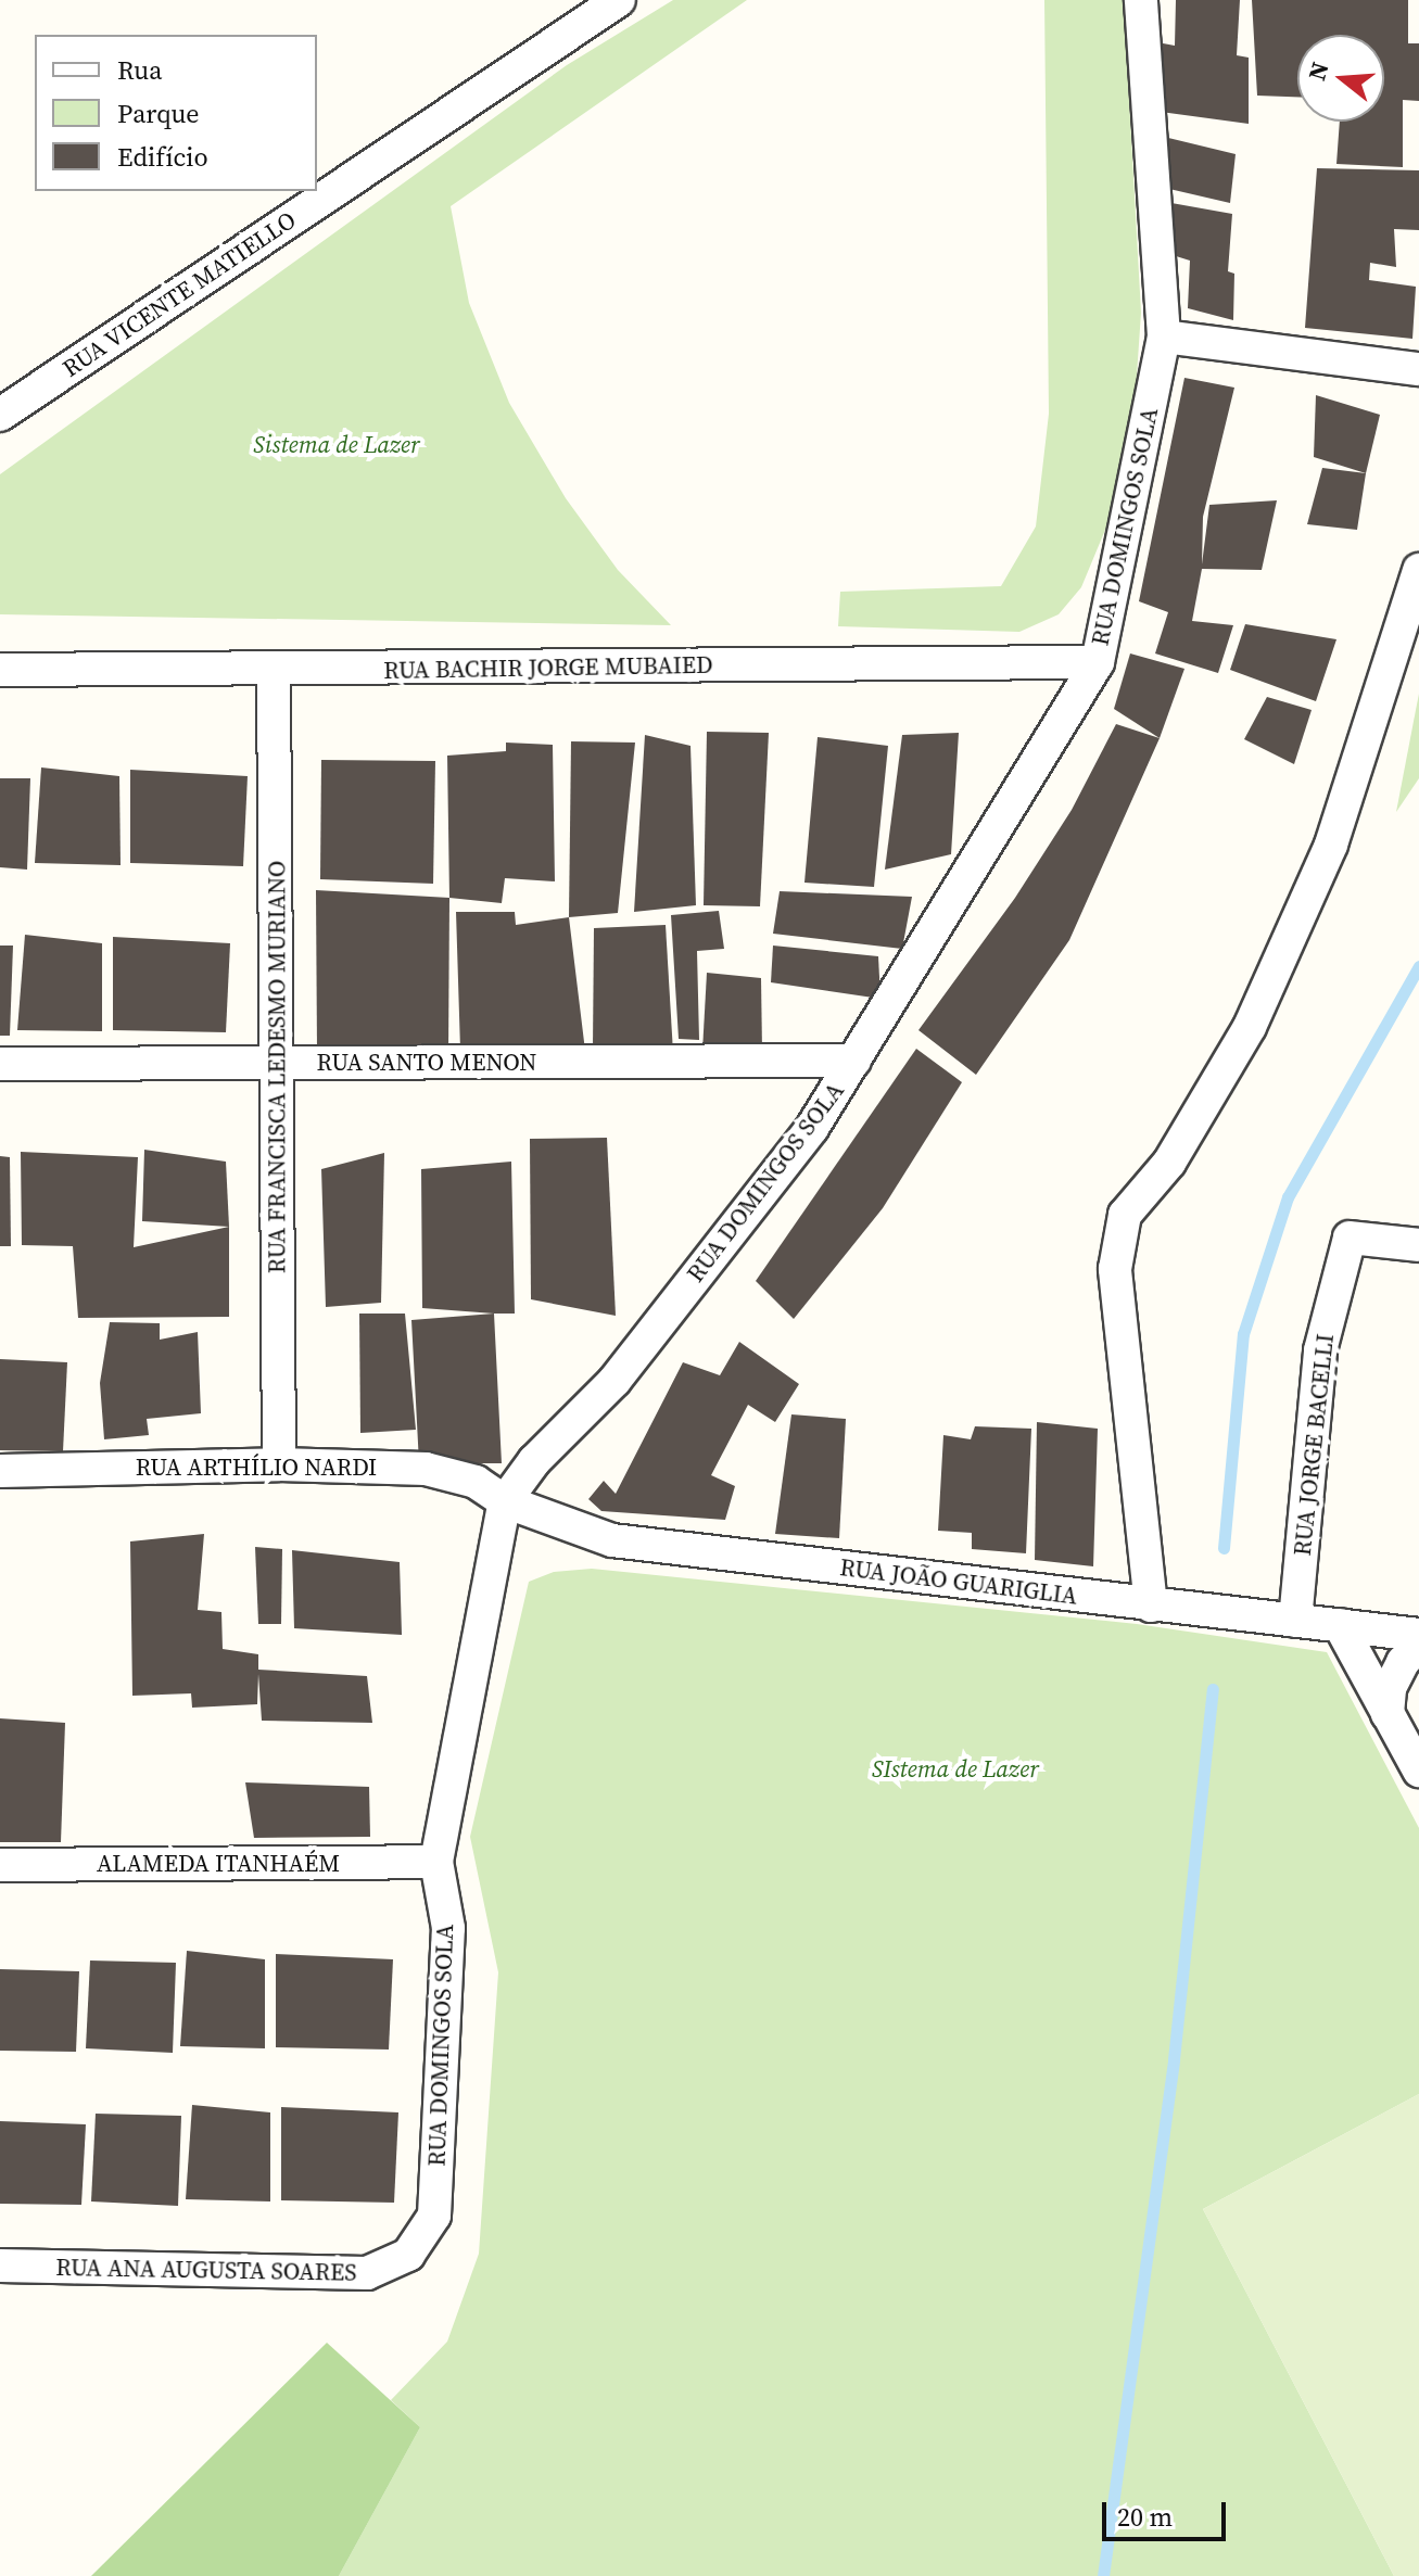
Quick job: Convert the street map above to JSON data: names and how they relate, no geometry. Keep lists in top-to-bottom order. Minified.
{"streets":{"street":["RUA VICENTE MATIELLO","RUA DOMINGOS SOLA","RUA BACHIR JORGE MUBAIED","RUA SANTO MENON","RUA FRANCISCA LEDESMO MURIANO","RUA JORGE BACELLI","RUA ARTHÍLIO NARDI","RUA JOÃO GUARIGLIA","ALAMEDA ITANHAÉM","RUA ANA AUGUSTA SOARES"]},"crossings":[["RUA DOMINGOS SOLA","RUA BACHIR JORGE MUBAIED"],["RUA DOMINGOS SOLA","RUA SANTO MENON"],["RUA DOMINGOS SOLA","RUA ARTHÍLIO NARDI"],["RUA DOMINGOS SOLA","RUA JOÃO GUARIGLIA"],["RUA DOMINGOS SOLA","ALAMEDA ITANHAÉM"],["RUA DOMINGOS SOLA","RUA ANA AUGUSTA SOARES"],["RUA BACHIR JORGE MUBAIED","RUA FRANCISCA LEDESMO MURIANO"],["RUA SANTO MENON","RUA FRANCISCA LEDESMO MURIANO"],["RUA FRANCISCA LEDESMO MURIANO","RUA ARTHÍLIO NARDI"],["RUA JORGE BACELLI","RUA JOÃO GUARIGLIA"],["RUA ARTHÍLIO NARDI","RUA JOÃO GUARIGLIA"]],"parks":["Sistema de Lazer","SIstema de Lazer"],"legend":["Rua","Parque","Edifício"],"scale_bar":"20 m","north":"left"}
